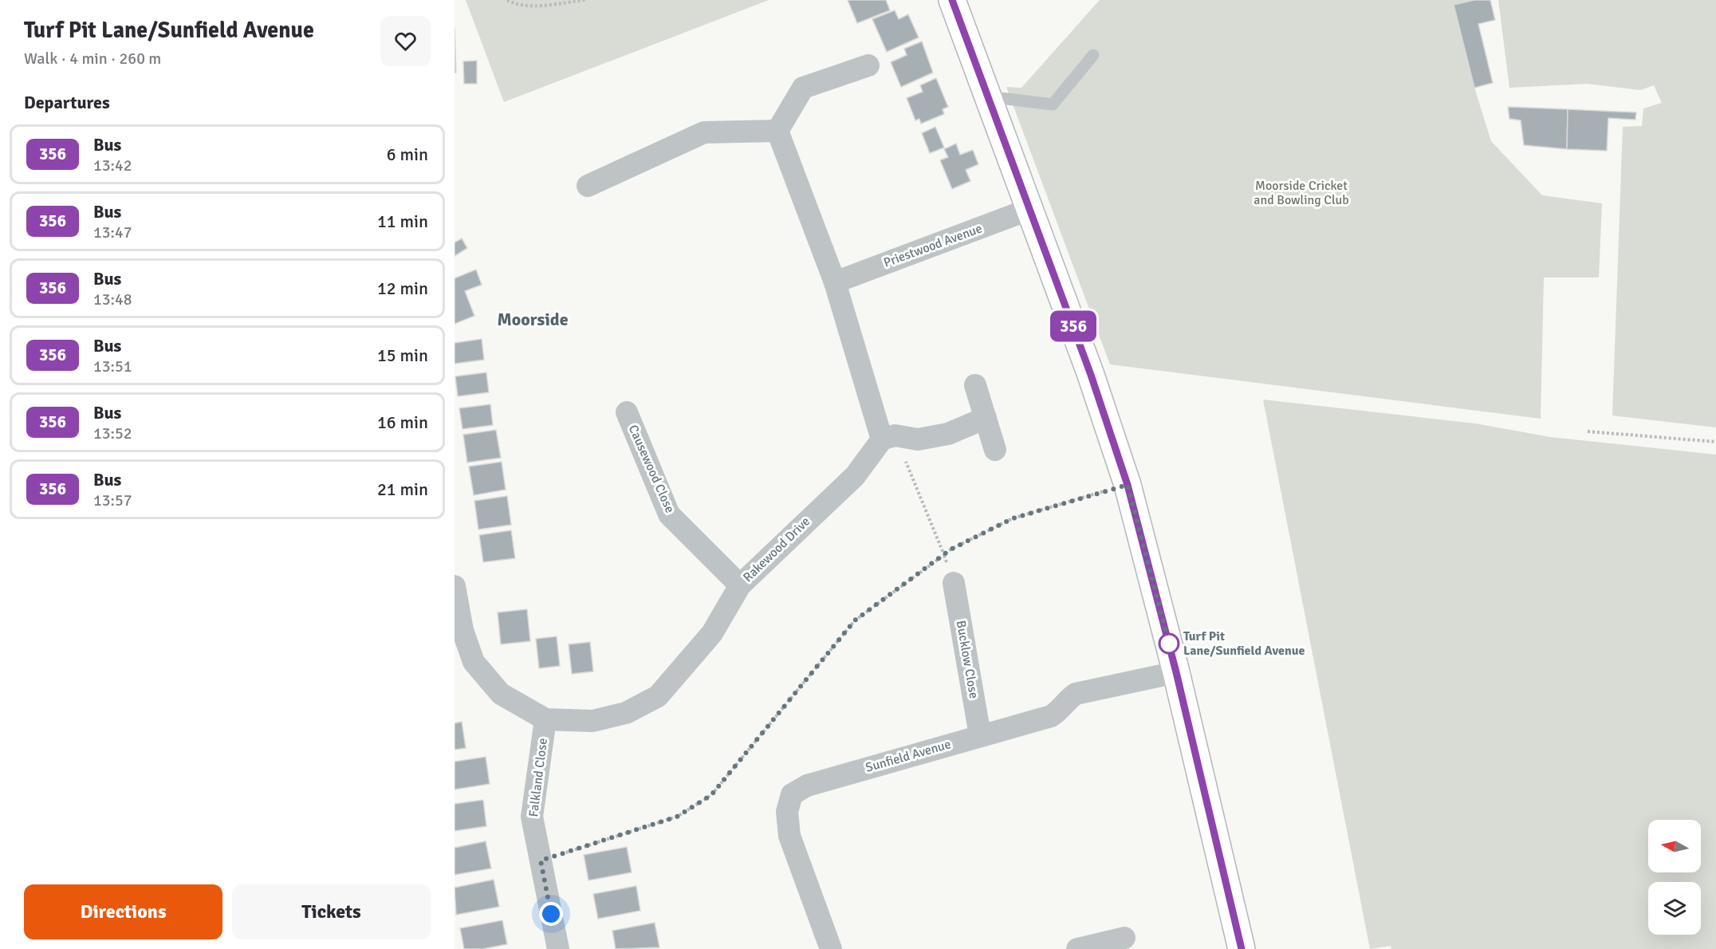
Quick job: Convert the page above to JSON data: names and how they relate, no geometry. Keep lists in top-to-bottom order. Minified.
{"streets":{"street":["Priestwood Avenue","Causewood Close","Rakewood Drive","Bucklow Close","Sunfield Avenue","Falkland Close"]},"crossings":[["Causewood Close","Rakewood Drive"],["Rakewood Drive","Falkland Close"],["Bucklow Close","Sunfield Avenue"]],"districts":["Moorside"],"parks":["Moorside Cricket and Bowling Club"],"places":["Turf Pit Lane/Sunfield Avenue"],"lines":["bus line 356"],"north":"left","page":{"heading":[["Turf Pit Lane/Sunfield Avenue","Walk · 4 min · 260 m"],"Departures"],"on_map":"356","list":[{"mark":"356","name":"Bus","note":"13:42","value":"6 min"},{"mark":"356","name":"Bus","note":"13:47","value":"11 min"},{"mark":"356","name":"Bus","note":"13:48","value":"12 min"},{"mark":"356","name":"Bus","note":"13:51","value":"15 min"},{"mark":"356","name":"Bus","note":"13:52","value":"16 min"},{"mark":"356","name":"Bus","note":"13:57","value":"21 min"}],"buttons":["Directions","Tickets"]}}
